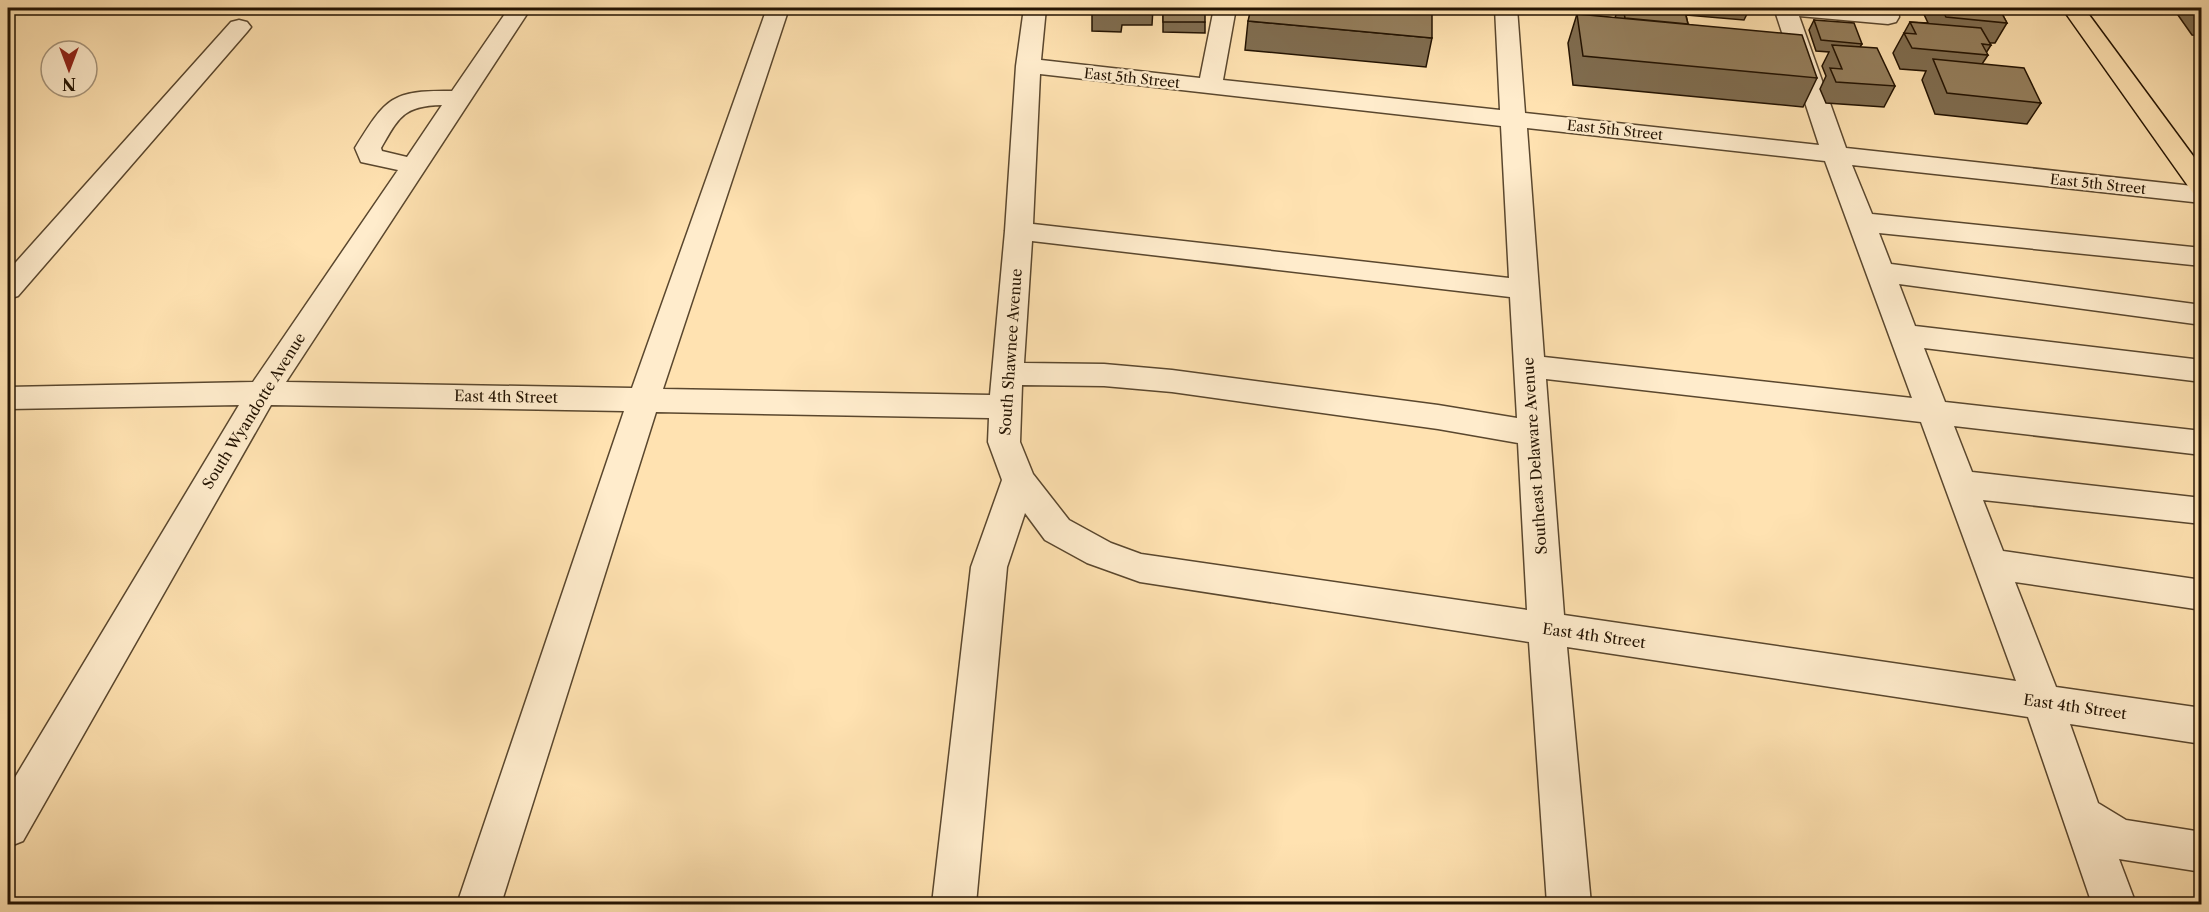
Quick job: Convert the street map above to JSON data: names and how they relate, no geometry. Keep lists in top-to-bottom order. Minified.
{"streets":{"street":["East 5th Street","South Shawnee Avenue","East 4th Street","South Wyandotte Avenue","Southeast Delaware Avenue"]},"crossings":[["East 5th Street","South Shawnee Avenue"],["East 5th Street","Southeast Delaware Avenue"],["South Shawnee Avenue","East 4th Street"],["East 4th Street","South Wyandotte Avenue"],["East 4th Street","Southeast Delaware Avenue"]],"north":"bottom"}
